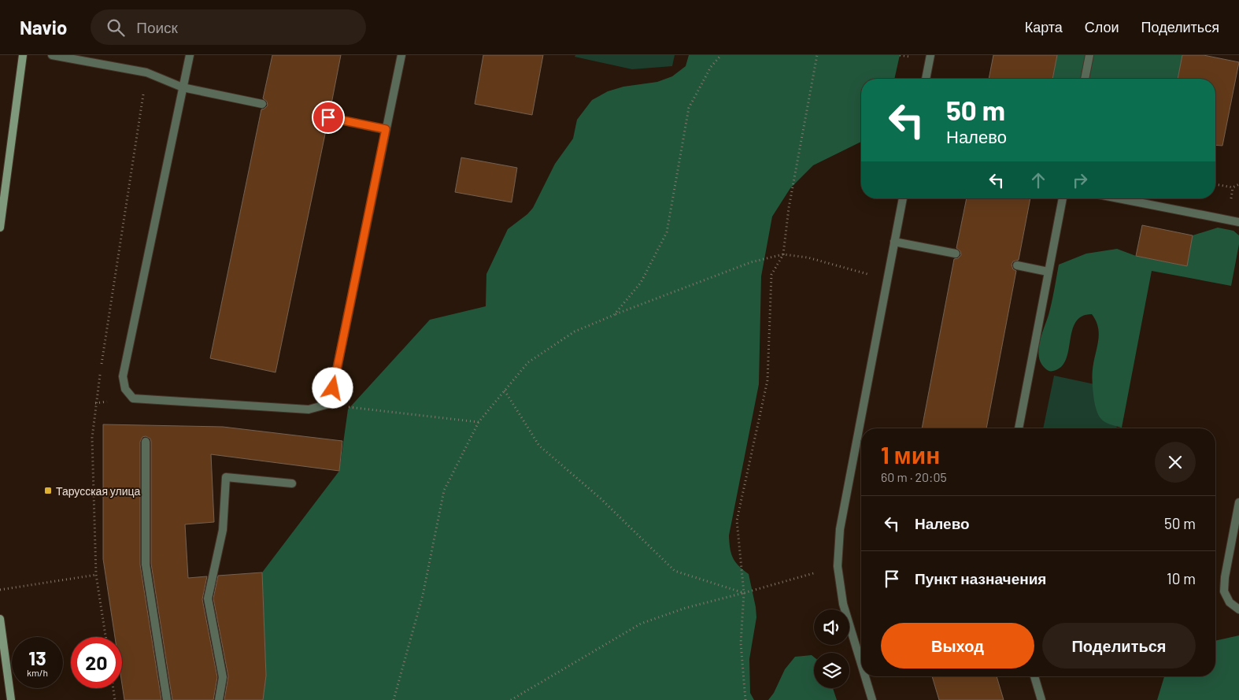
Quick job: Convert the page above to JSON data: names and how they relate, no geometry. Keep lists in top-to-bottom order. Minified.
{"places":{"transit":["Тарусская улица"]},"page":{"header":"Navio","search":"Поиск","nav":["Карта","Слои","Поделиться"],"turn":["50 m","Налево"],"heading":["1 мин","60 m · 20:05"],"list":[{"name":"Налево","value":"50 m"},{"name":"Пункт назначения","value":"10 m"}],"buttons":["Выход","Поделиться"],"speed":"13 km/h","limit":"20"}}
